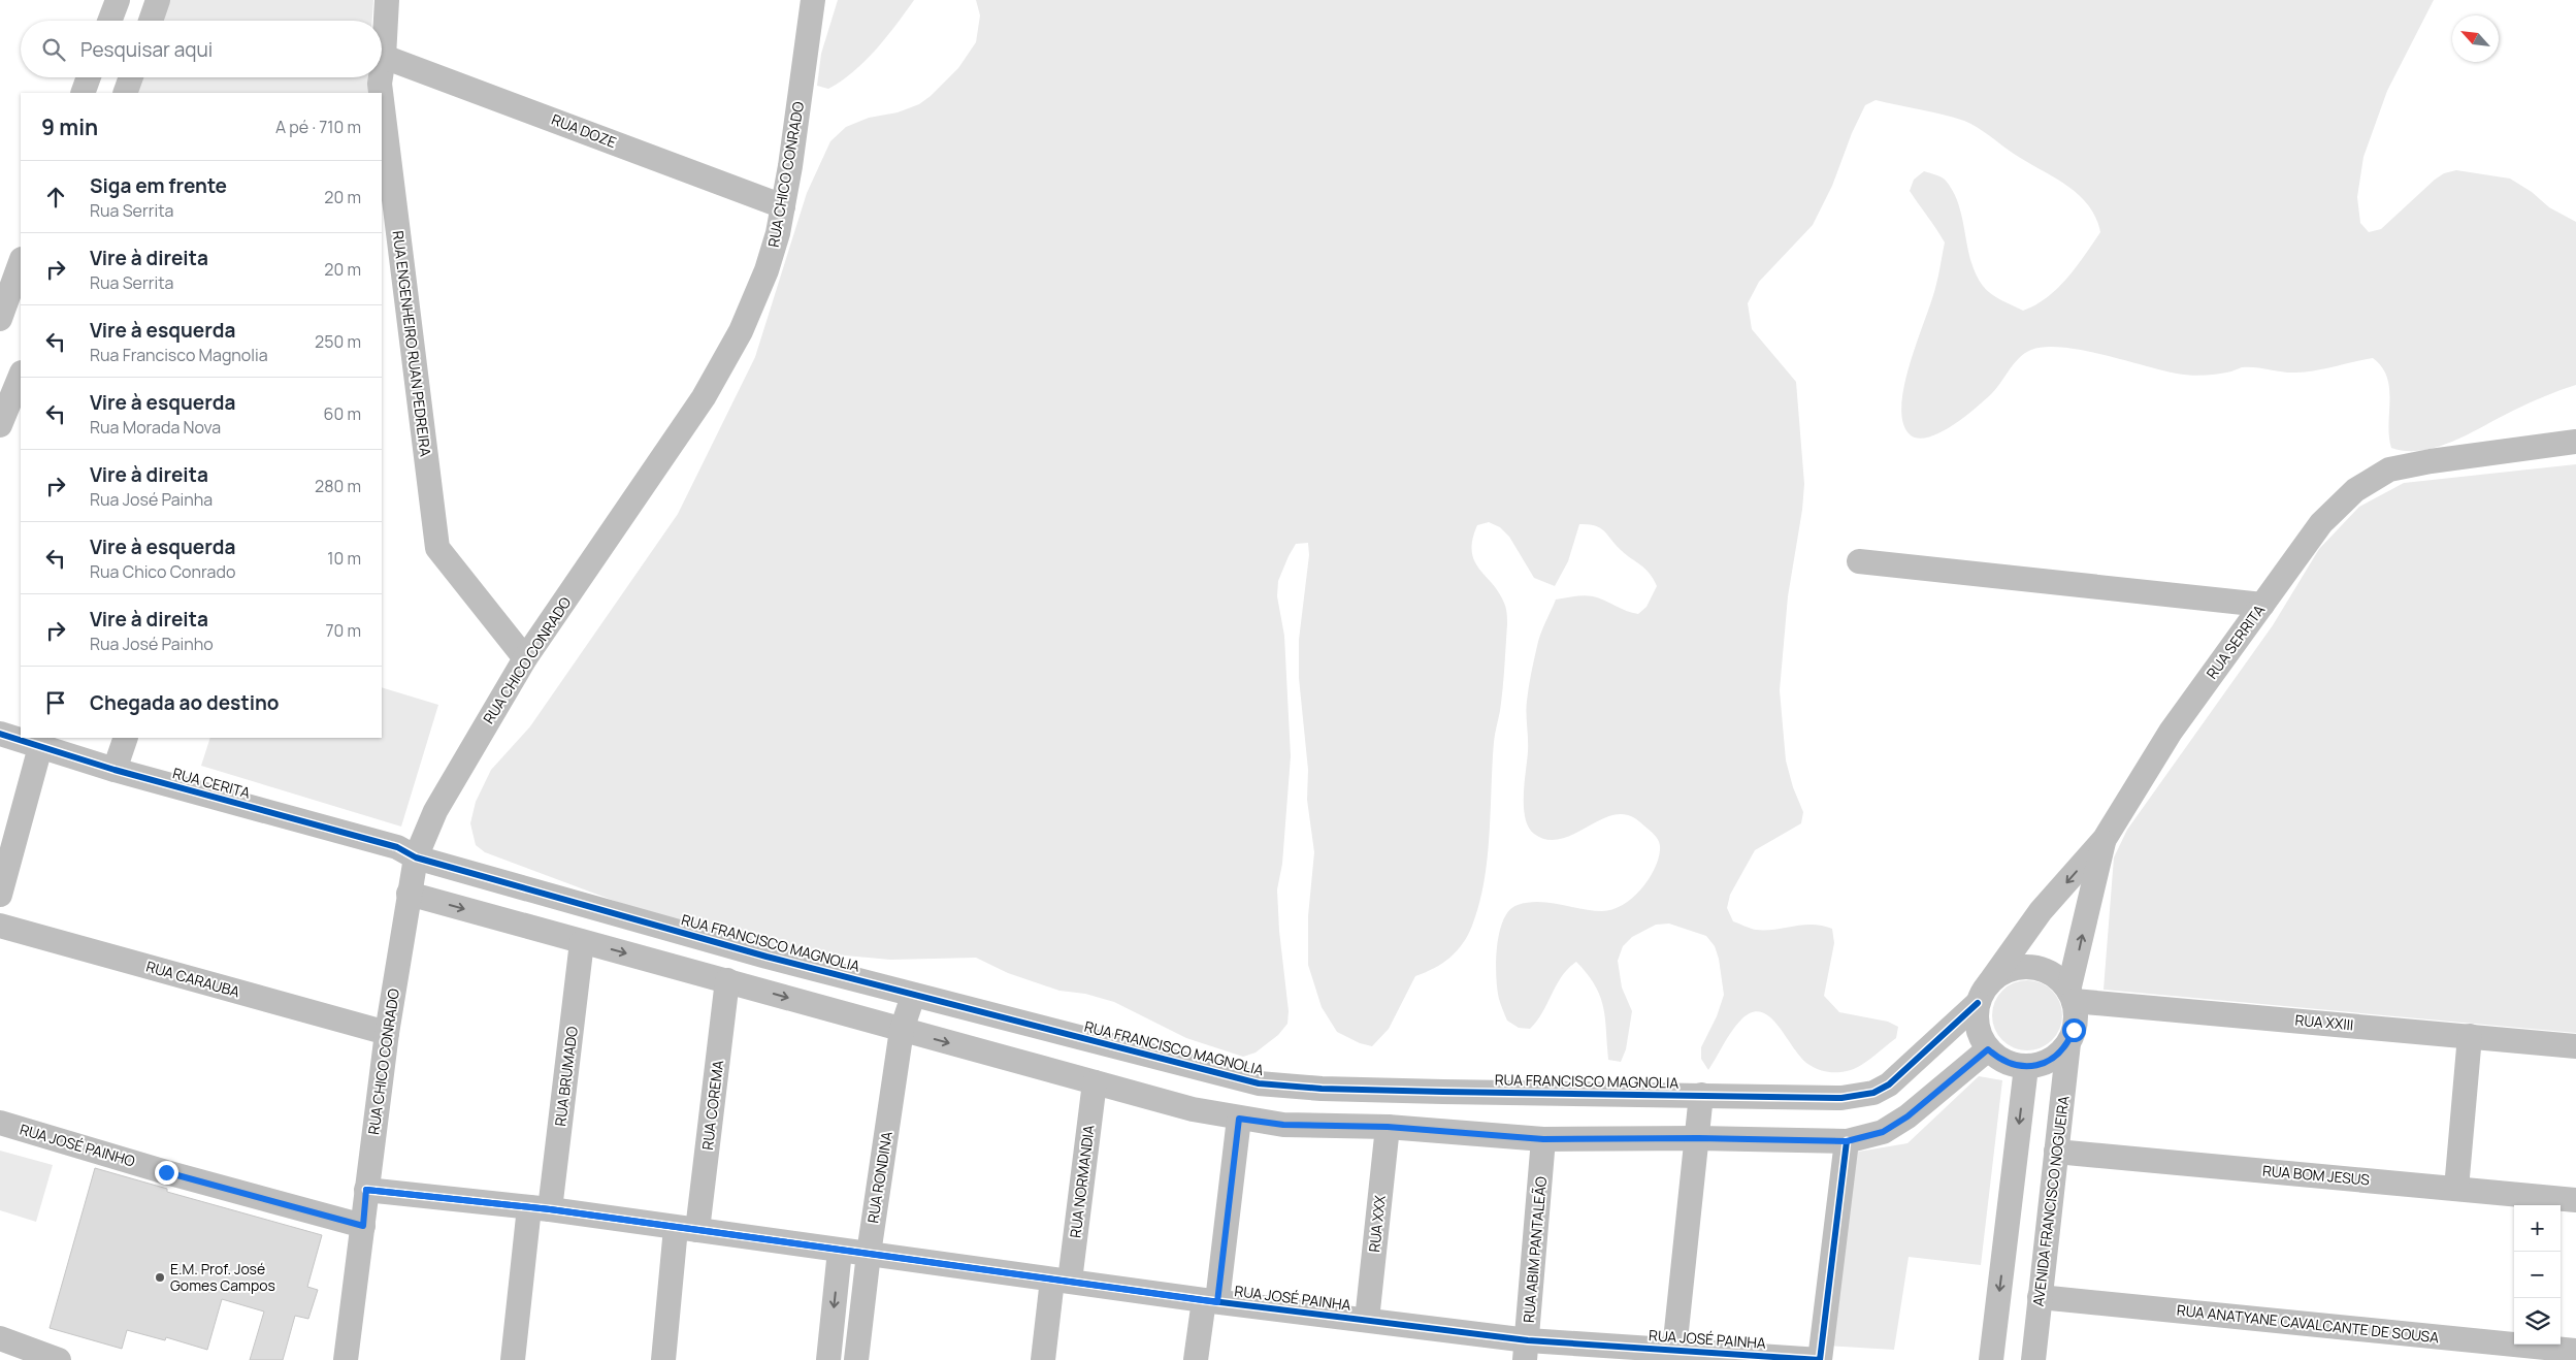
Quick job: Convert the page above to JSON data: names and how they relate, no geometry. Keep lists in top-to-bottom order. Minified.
{"streets":{"street":["RUA DOZE","RUA CHICO CONRADO","RUA ENGENHEIRO RUAN PEDREIRA","RUA SERRITA","RUA CERITA","RUA FRANCISCO MAGNOLIA","RUA CARAUBA","RUA XXIII","RUA BRUMADO","RUA COREMA","RUA JOSÉ PAINHO","RUA BOM JESUS","RUA RONDINA","RUA NORMANDIA","AVENIDA FRANCISCO NOGUEIRA","RUA XXX","RUA ABIM PANTALEÃO","RUA JOSÉ PAINHA","RUA ANATYANE CAVALCANTE DE SOUSA"]},"crossings":[["RUA DOZE","RUA CHICO CONRADO"],["RUA DOZE","RUA ENGENHEIRO RUAN PEDREIRA"],["RUA CHICO CONRADO","RUA ENGENHEIRO RUAN PEDREIRA"],["RUA CHICO CONRADO","RUA CERITA"],["RUA CHICO CONRADO","RUA FRANCISCO MAGNOLIA"],["RUA CHICO CONRADO","RUA CARAUBA"],["RUA CHICO CONRADO","RUA JOSÉ PAINHO"],["RUA CHICO CONRADO","RUA JOSÉ PAINHA"],["RUA SERRITA","RUA FRANCISCO MAGNOLIA"],["RUA SERRITA","RUA XXIII"],["RUA SERRITA","AVENIDA FRANCISCO NOGUEIRA"],["RUA CERITA","RUA FRANCISCO MAGNOLIA"],["RUA FRANCISCO MAGNOLIA","RUA XXIII"],["RUA FRANCISCO MAGNOLIA","RUA RONDINA"],["RUA FRANCISCO MAGNOLIA","AVENIDA FRANCISCO NOGUEIRA"],["RUA XXIII","AVENIDA FRANCISCO NOGUEIRA"],["RUA BRUMADO","RUA JOSÉ PAINHA"],["RUA COREMA","RUA JOSÉ PAINHA"],["RUA BOM JESUS","AVENIDA FRANCISCO NOGUEIRA"],["RUA RONDINA","RUA JOSÉ PAINHA"],["RUA NORMANDIA","RUA JOSÉ PAINHA"],["AVENIDA FRANCISCO NOGUEIRA","RUA ANATYANE CAVALCANTE DE SOUSA"],["RUA XXX","RUA JOSÉ PAINHA"],["RUA ABIM PANTALEÃO","RUA JOSÉ PAINHA"]],"places":["E.M. Prof. José Gomes Campos"],"north":"top left","page":{"search":"Pesquisar aqui","heading":["9 min","A pé · 710 m"],"list":[["Siga em frente","Rua Serrita","20 m"],["Vire à direita","Rua Serrita","20 m"],["Vire à esquerda","Rua Francisco Magnolia","250 m"],["Vire à esquerda","Rua Morada Nova","60 m"],["Vire à direita","Rua José Painha","280 m"],["Vire à esquerda","Rua Chico Conrado","10 m"],["Vire à direita","Rua José Painho","70 m"],"Chegada ao destino"],"map_buttons":["+","−"]}}
